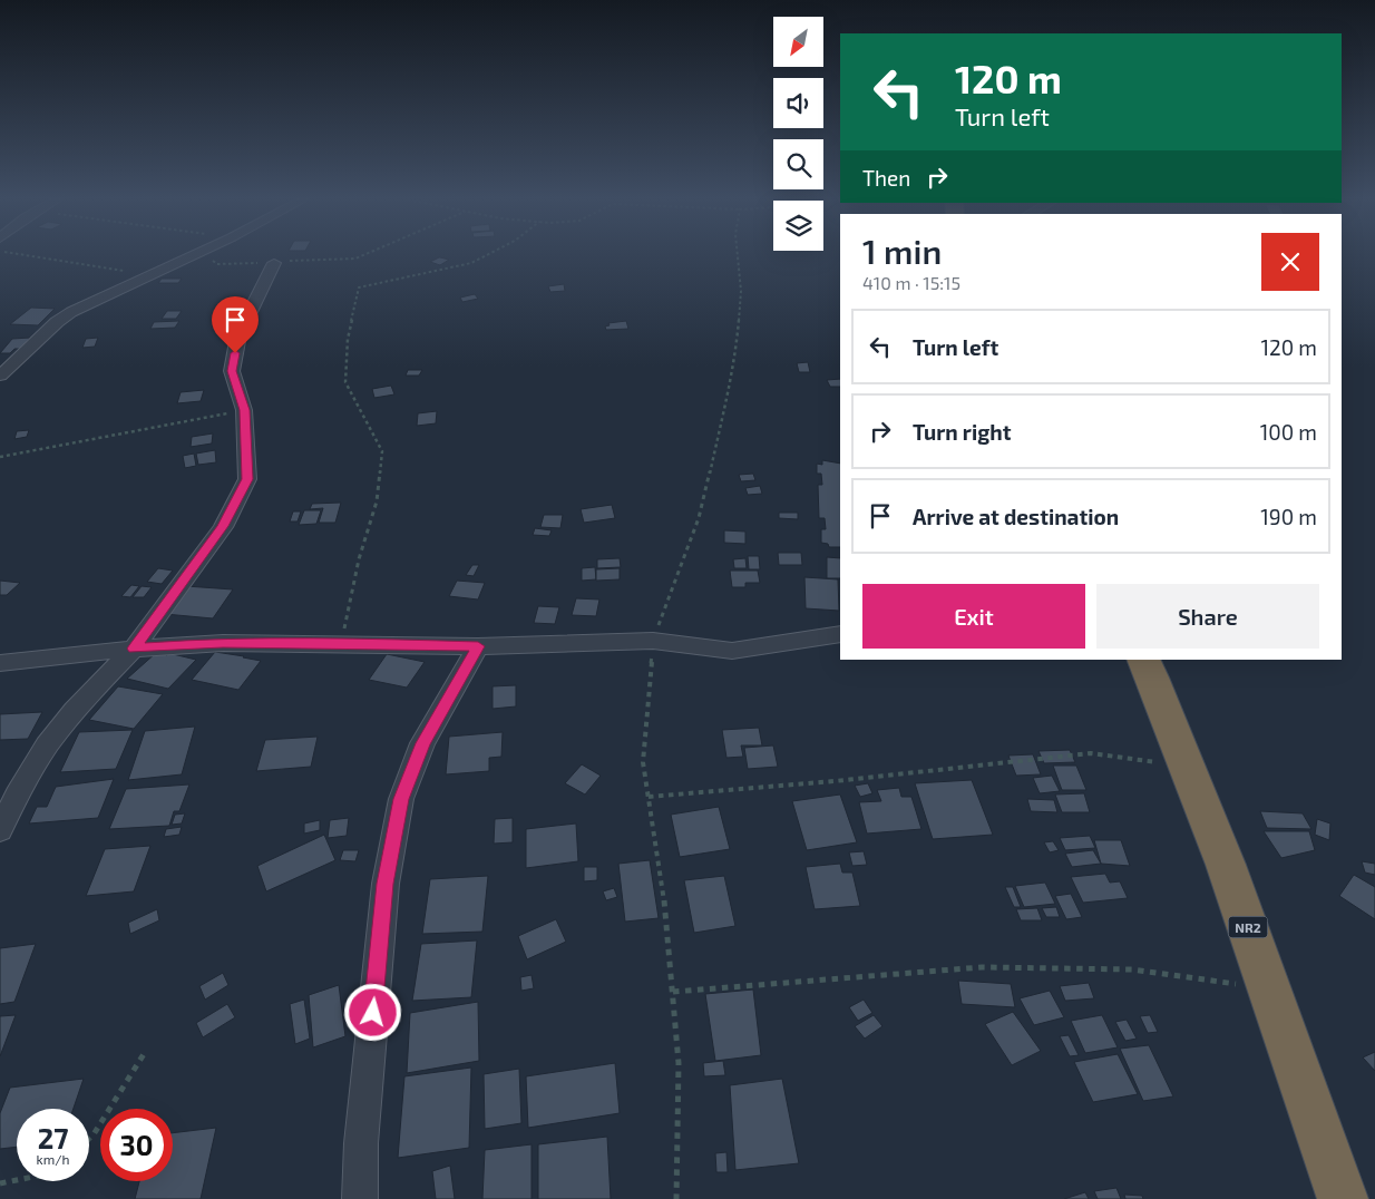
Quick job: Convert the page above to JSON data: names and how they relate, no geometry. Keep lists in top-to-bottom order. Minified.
{"streets":{"highway":["NR2"]},"north":"bottom left","page":{"turn":["120 m","Turn left"],"then":"Then","heading":["1 min","410 m · 15:15"],"list":[{"name":"Turn left","value":"120 m"},{"name":"Turn right","value":"100 m"},{"name":"Arrive at destination","value":"190 m"}],"buttons":["Exit","Share"],"speed":"27 km/h","limit":"30"}}
